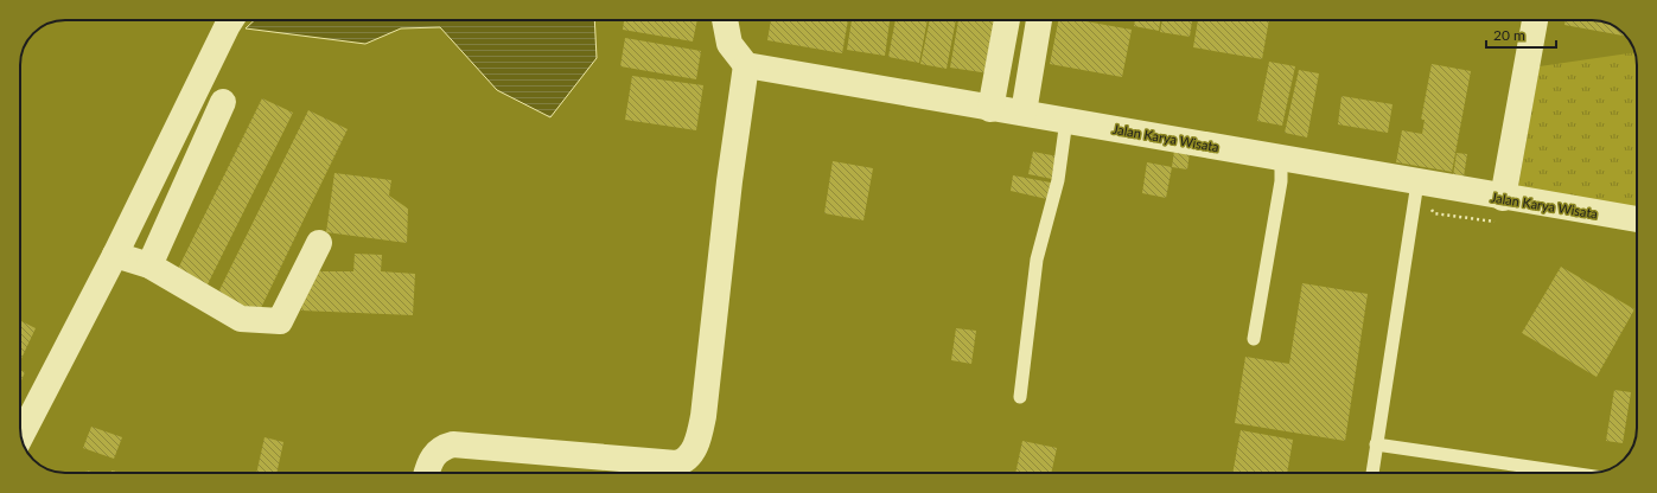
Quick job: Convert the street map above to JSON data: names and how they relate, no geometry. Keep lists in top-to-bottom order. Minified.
{"streets":{"street":["Jalan Karya Wisata"]},"scale_bar":"20 m"}
